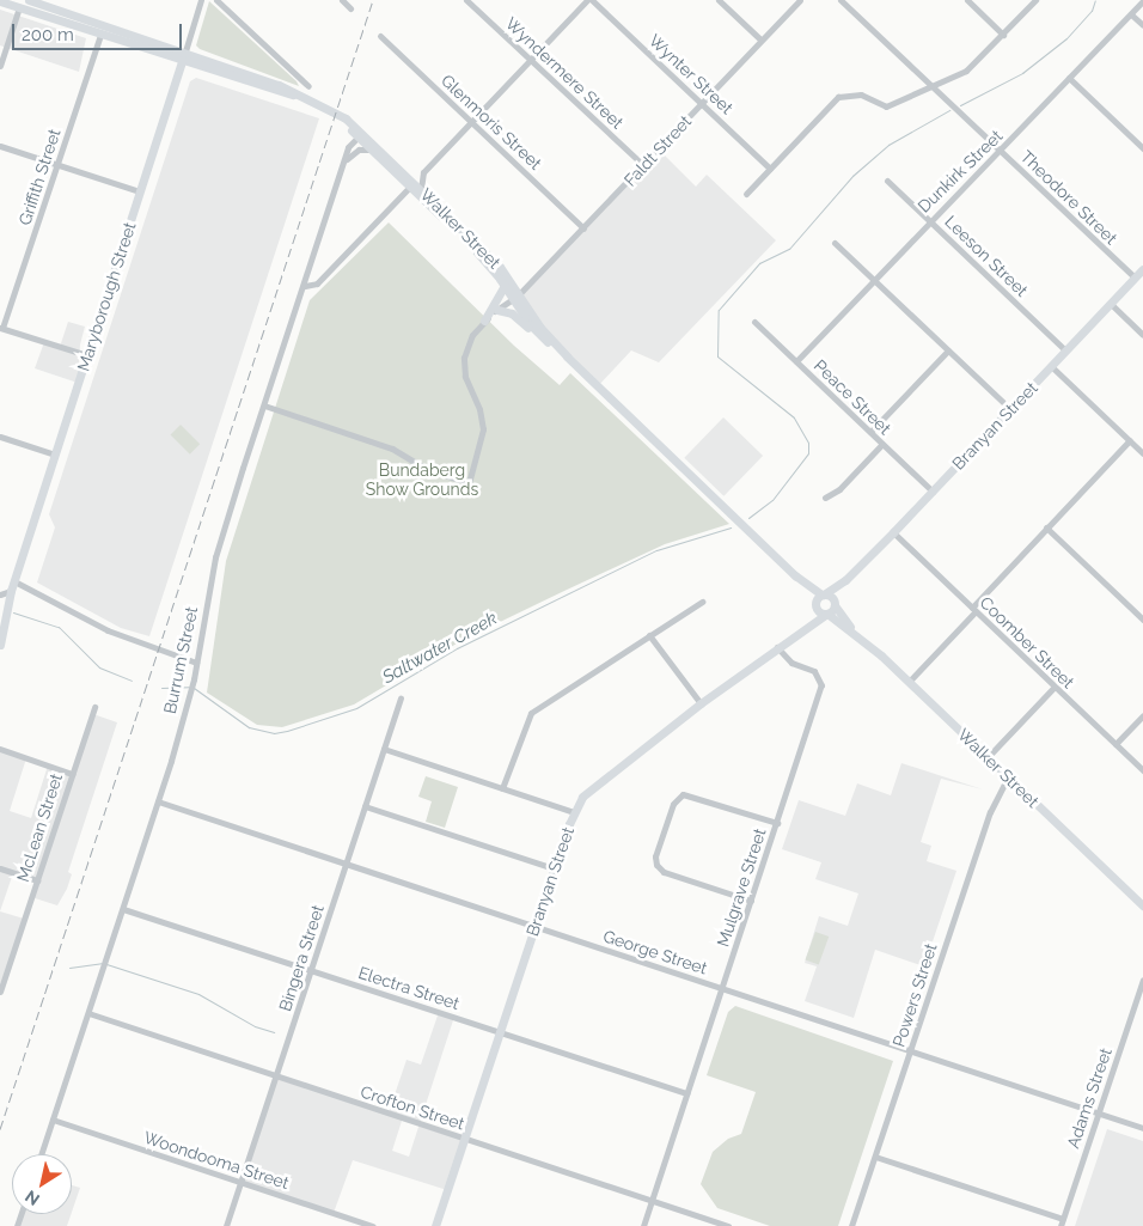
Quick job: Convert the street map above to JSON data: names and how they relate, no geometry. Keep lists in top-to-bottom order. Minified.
{"streets":{"main road":["Walker Street","Maryborough Street","Branyan Street"],"street":["Wyndermere Street","Wynter Street","Glenmoris Street","Faldt Street","Dunkirk Street","Griffith Street","Theodore Street","Leeson Street","Peace Street","Coomber Street","Burrum Street","McLean Street","Mulgrave Street","George Street","Bingera Street","Electra Street","Powers Street","Adams Street","Crofton Street","Woondooma Street"]},"crossings":[["Wyndermere Street","Faldt Street"],["Wynter Street","Faldt Street"],["Glenmoris Street","Faldt Street"],["Faldt Street","Walker Street"],["Faldt Street","Burrum Street"],["Dunkirk Street","Theodore Street"],["Dunkirk Street","Leeson Street"],["Dunkirk Street","Peace Street"],["Griffith Street","Walker Street"],["Theodore Street","Branyan Street"],["Walker Street","Maryborough Street"],["Walker Street","Branyan Street"],["Walker Street","Burrum Street"],["Walker Street","Powers Street"],["Leeson Street","Branyan Street"],["Peace Street","Branyan Street"],["Branyan Street","Coomber Street"],["Branyan Street","Mulgrave Street"],["Branyan Street","George Street"],["Branyan Street","Electra Street"],["Branyan Street","Crofton Street"],["Burrum Street","George Street"],["Burrum Street","Electra Street"],["Burrum Street","Crofton Street"],["Burrum Street","Woondooma Street"],["Mulgrave Street","George Street"],["Mulgrave Street","Electra Street"],["Mulgrave Street","Crofton Street"],["George Street","Bingera Street"],["George Street","Powers Street"],["George Street","Adams Street"],["Bingera Street","Electra Street"],["Bingera Street","Crofton Street"],["Bingera Street","Woondooma Street"]],"water":["Saltwater Creek"],"parks":["Bundaberg Show Grounds"],"scale_bar":"200 m","north":"bottom left"}
